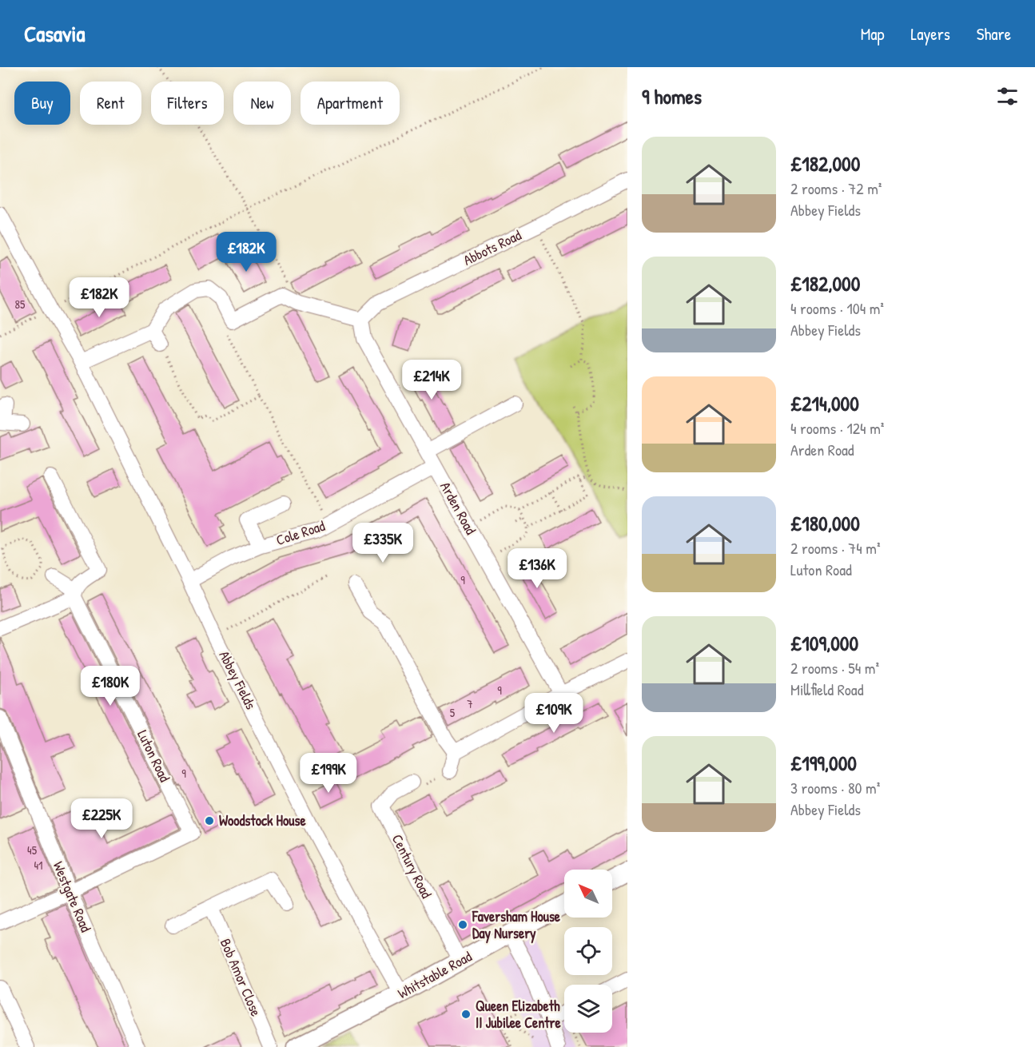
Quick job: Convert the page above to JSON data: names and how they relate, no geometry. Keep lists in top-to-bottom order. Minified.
{"streets":{"main road":["Whitstable Road"],"street":["Abbots Road","Arden Road","Cole Road","Abbey Fields","Luton Road","Century Road","Westgate Road","Bob Amor Close"]},"crossings":[["Abbots Road","Arden Road"],["Arden Road","Cole Road"],["Cole Road","Abbey Fields"],["Abbey Fields","Whitstable Road"],["Luton Road","Westgate Road"],["Century Road","Whitstable Road"]],"places":["Woodstock House","Faversham House Day Nursery","Queen Elizabeth II Jubilee Centre"],"house_numbers":["85","9","9","7","5","9","45","41"],"north":"top left","page":{"header":"Casavia","nav":["Map","Layers","Share"],"heading":"9 homes","chip":["Buy","Rent","Filters","New","Apartment"],"list":[{"name":"£182,000","note":"2 rooms · 72 m² · Abbey Fields"},{"name":"£182,000","note":"4 rooms · 104 m² · Abbey Fields"},{"name":"£214,000","note":"4 rooms · 124 m² · Arden Road"},{"name":"£180,000","note":"2 rooms · 74 m² · Luton Road"},{"name":"£109,000","note":"2 rooms · 54 m² · Millfield Road"},{"name":"£199,000","note":"3 rooms · 80 m² · Abbey Fields"}],"price":["£182K","£182K","£214K","£335K","£136K","£180K","£109K","£199K","£225K"]}}
